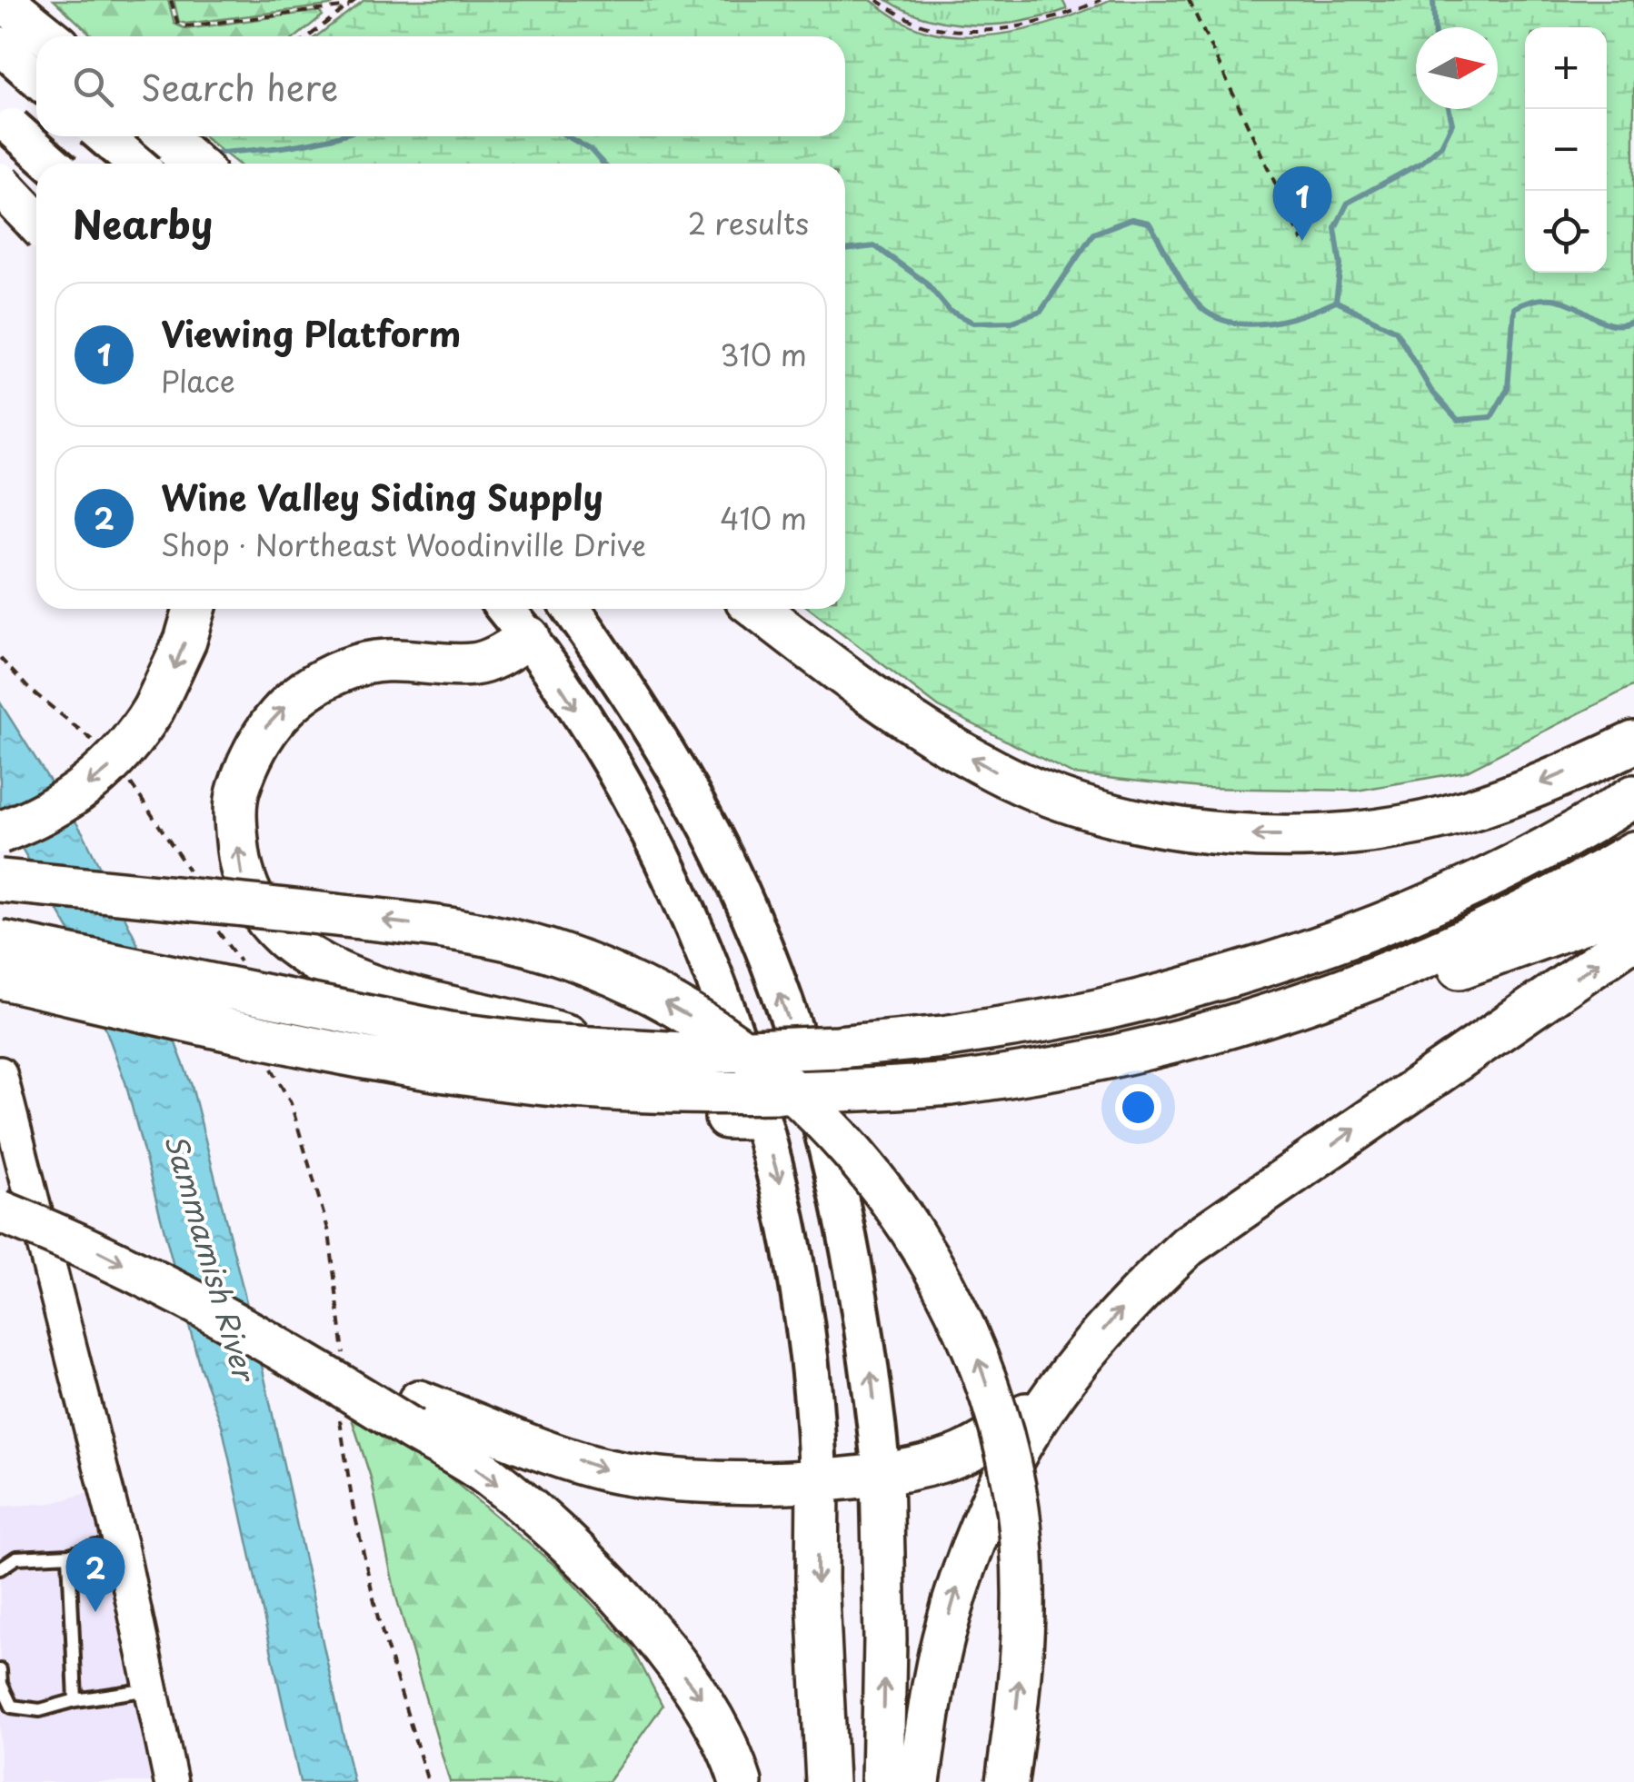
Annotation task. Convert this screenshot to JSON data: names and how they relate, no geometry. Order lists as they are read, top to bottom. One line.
{"water":["Sammamish River"],"north":"right","page":{"map_buttons":["+","−"],"search":"Search here","heading":["Nearby","2 results"],"pins":["1","2"],"list":[{"mark":"1","name":"Viewing Platform","note":"Place","value":"310 m"},{"mark":"2","name":"Wine Valley Siding Supply","note":"Shop · Northeast Woodinville Drive","value":"410 m"}]}}
